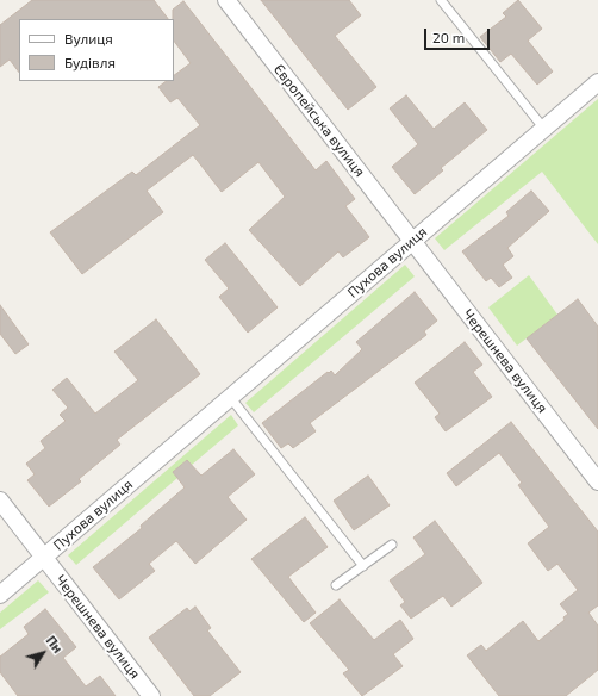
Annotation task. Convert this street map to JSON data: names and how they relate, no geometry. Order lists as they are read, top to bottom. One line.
{"streets":{"street":["Європейська вулиця","Пухова вулиця","Черешнева вулиця"]},"crossings":[["Європейська вулиця","Пухова вулиця"],["Європейська вулиця","Черешнева вулиця"],["Пухова вулиця","Черешнева вулиця"]],"legend":["Вулиця","Будівля"],"scale_bar":"20 m","north":"top right"}
